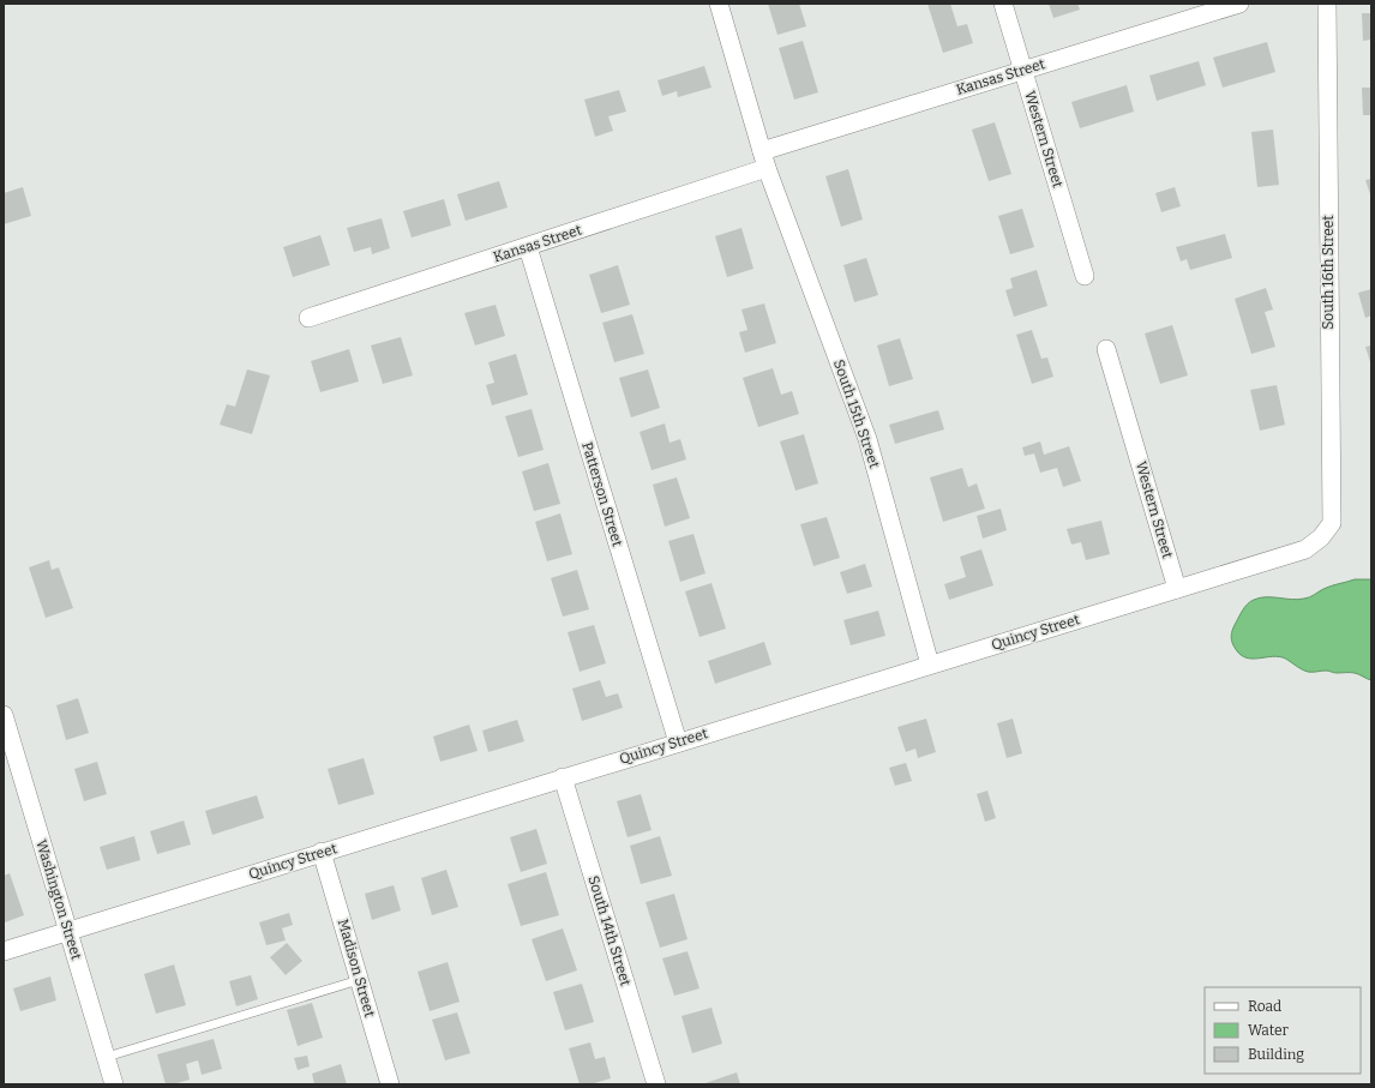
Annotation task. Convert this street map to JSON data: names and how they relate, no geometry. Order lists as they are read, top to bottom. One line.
{"streets":{"street":["Kansas Street","Western Street","South 16th Street","South 15th Street","Patterson Street","Quincy Street","Washington Street","South 14th Street","Madison Street"]},"crossings":[["Kansas Street","Western Street"],["Kansas Street","South 15th Street"],["Kansas Street","Patterson Street"],["Western Street","Quincy Street"],["South 16th Street","Quincy Street"],["South 15th Street","Quincy Street"],["Patterson Street","Quincy Street"],["Quincy Street","Washington Street"],["Quincy Street","South 14th Street"],["Quincy Street","Madison Street"]],"legend":["Road","Water","Building"]}
